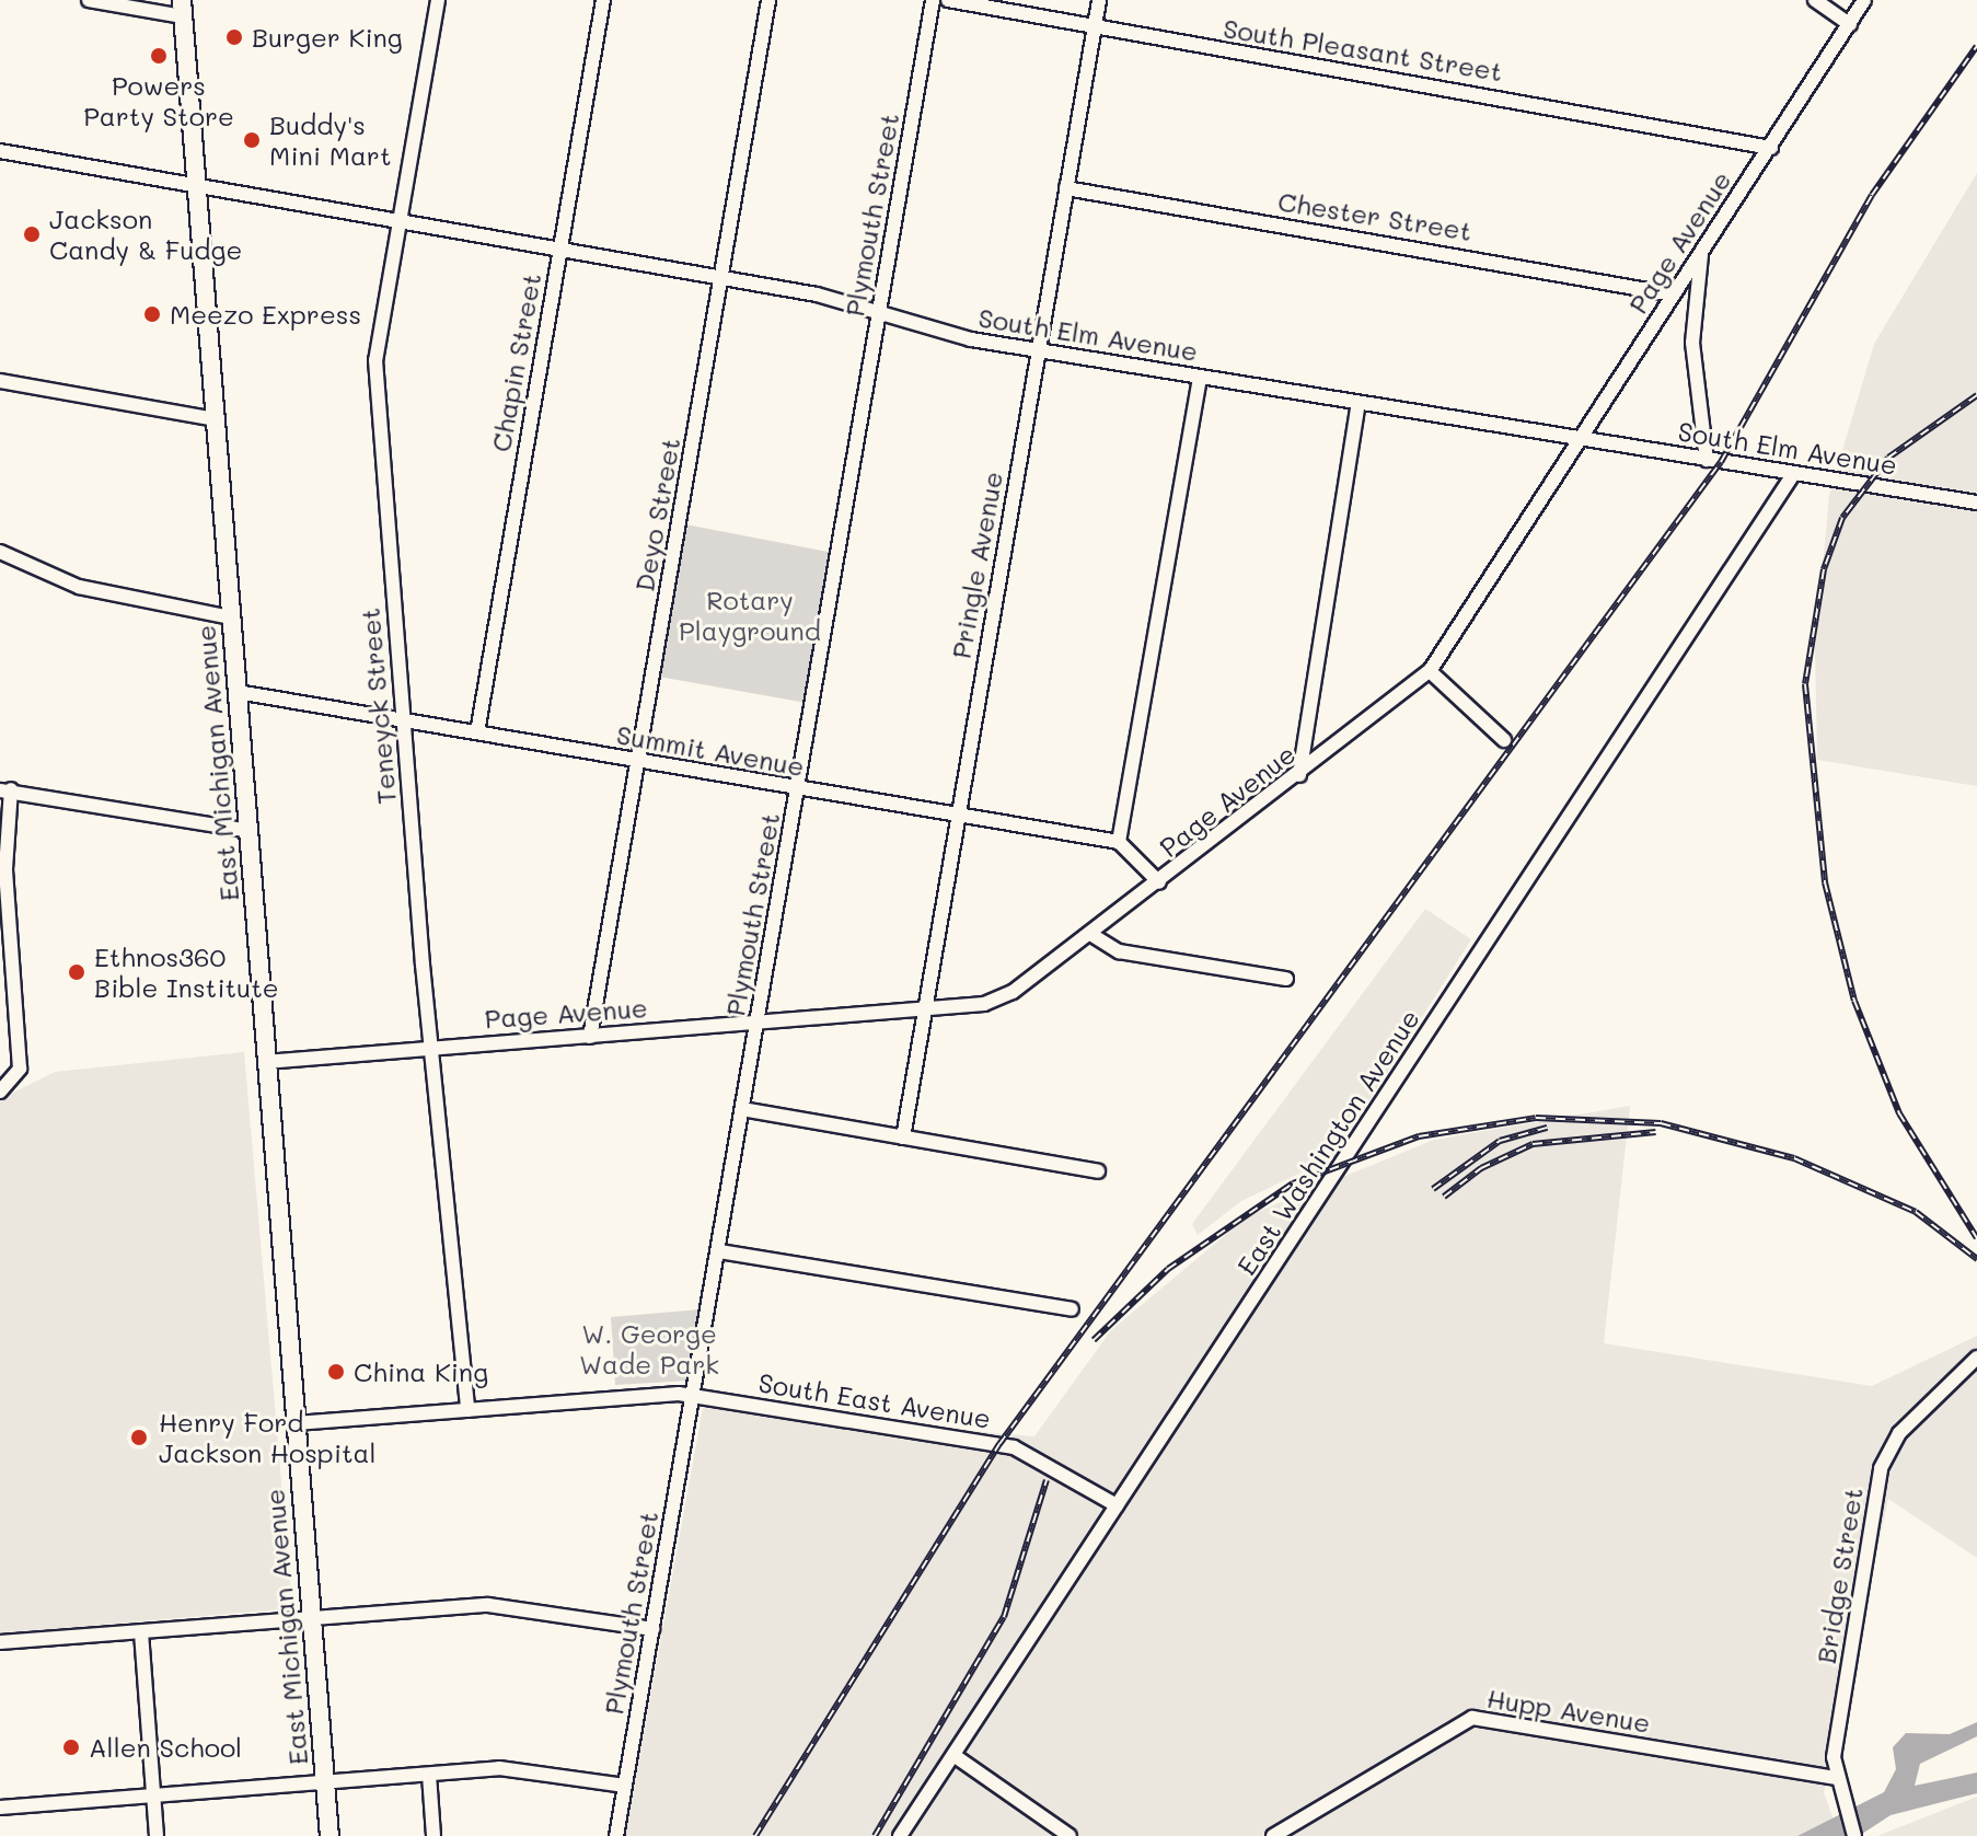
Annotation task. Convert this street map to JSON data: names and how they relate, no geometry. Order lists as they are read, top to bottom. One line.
{"streets":{"main road":["East Michigan Avenue"],"street":["South Pleasant Street","Plymouth Street","Chester Street","Page Avenue","South Elm Avenue","Chapin Street","Deyo Street","Pringle Avenue","Teneyck Street","Summit Avenue","East Washington Avenue","South East Avenue","Bridge Street","Hupp Avenue"]},"crossings":[["South Pleasant Street","Page Avenue"],["South Pleasant Street","Pringle Avenue"],["Plymouth Street","Page Avenue"],["Plymouth Street","South Elm Avenue"],["Plymouth Street","Summit Avenue"],["Plymouth Street","South East Avenue"],["Chester Street","Page Avenue"],["Chester Street","Pringle Avenue"],["Page Avenue","South Elm Avenue"],["Page Avenue","Deyo Street"],["Page Avenue","Pringle Avenue"],["Page Avenue","Teneyck Street"],["Page Avenue","East Michigan Avenue"],["South Elm Avenue","Chapin Street"],["South Elm Avenue","Deyo Street"],["South Elm Avenue","Pringle Avenue"],["South Elm Avenue","Teneyck Street"],["South Elm Avenue","East Michigan Avenue"],["South Elm Avenue","East Washington Avenue"],["Chapin Street","Summit Avenue"],["Deyo Street","Summit Avenue"],["Pringle Avenue","Summit Avenue"],["Teneyck Street","Summit Avenue"],["Teneyck Street","South East Avenue"],["Summit Avenue","East Michigan Avenue"],["East Michigan Avenue","South East Avenue"],["East Washington Avenue","South East Avenue"],["Bridge Street","Hupp Avenue"]],"parks":["Rotary Playground","W. George Wade Park"],"places":["Burger King","Powers Party Store","Buddy's Mini Mart","Jackson Candy & Fudge","Meezo Express","Ethnos360 Bible Institute","China King","Henry Ford Jackson Hospital","Allen School"]}
